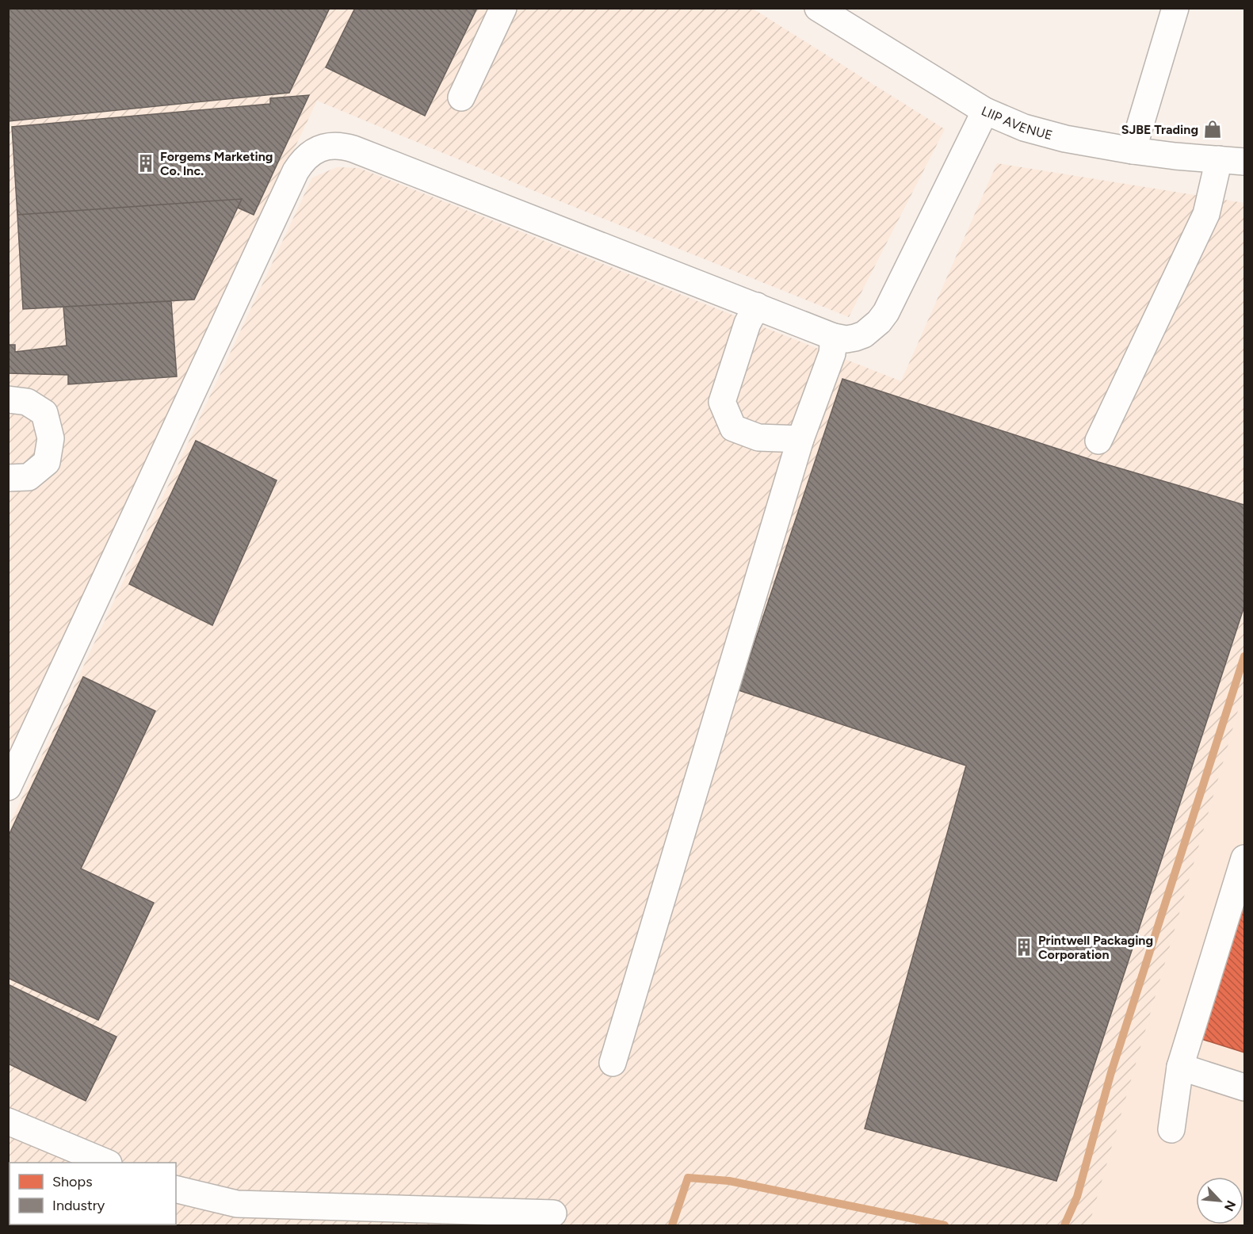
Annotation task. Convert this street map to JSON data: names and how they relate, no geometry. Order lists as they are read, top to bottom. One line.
{"streets":{"street":["LIIP AVENUE"]},"places":{"shop":["SJBE Trading"],"building":["Forgems Marketing Co. Inc.","Printwell Packaging Corporation"]},"legend":["Shops","Industry"],"north":"bottom right"}
